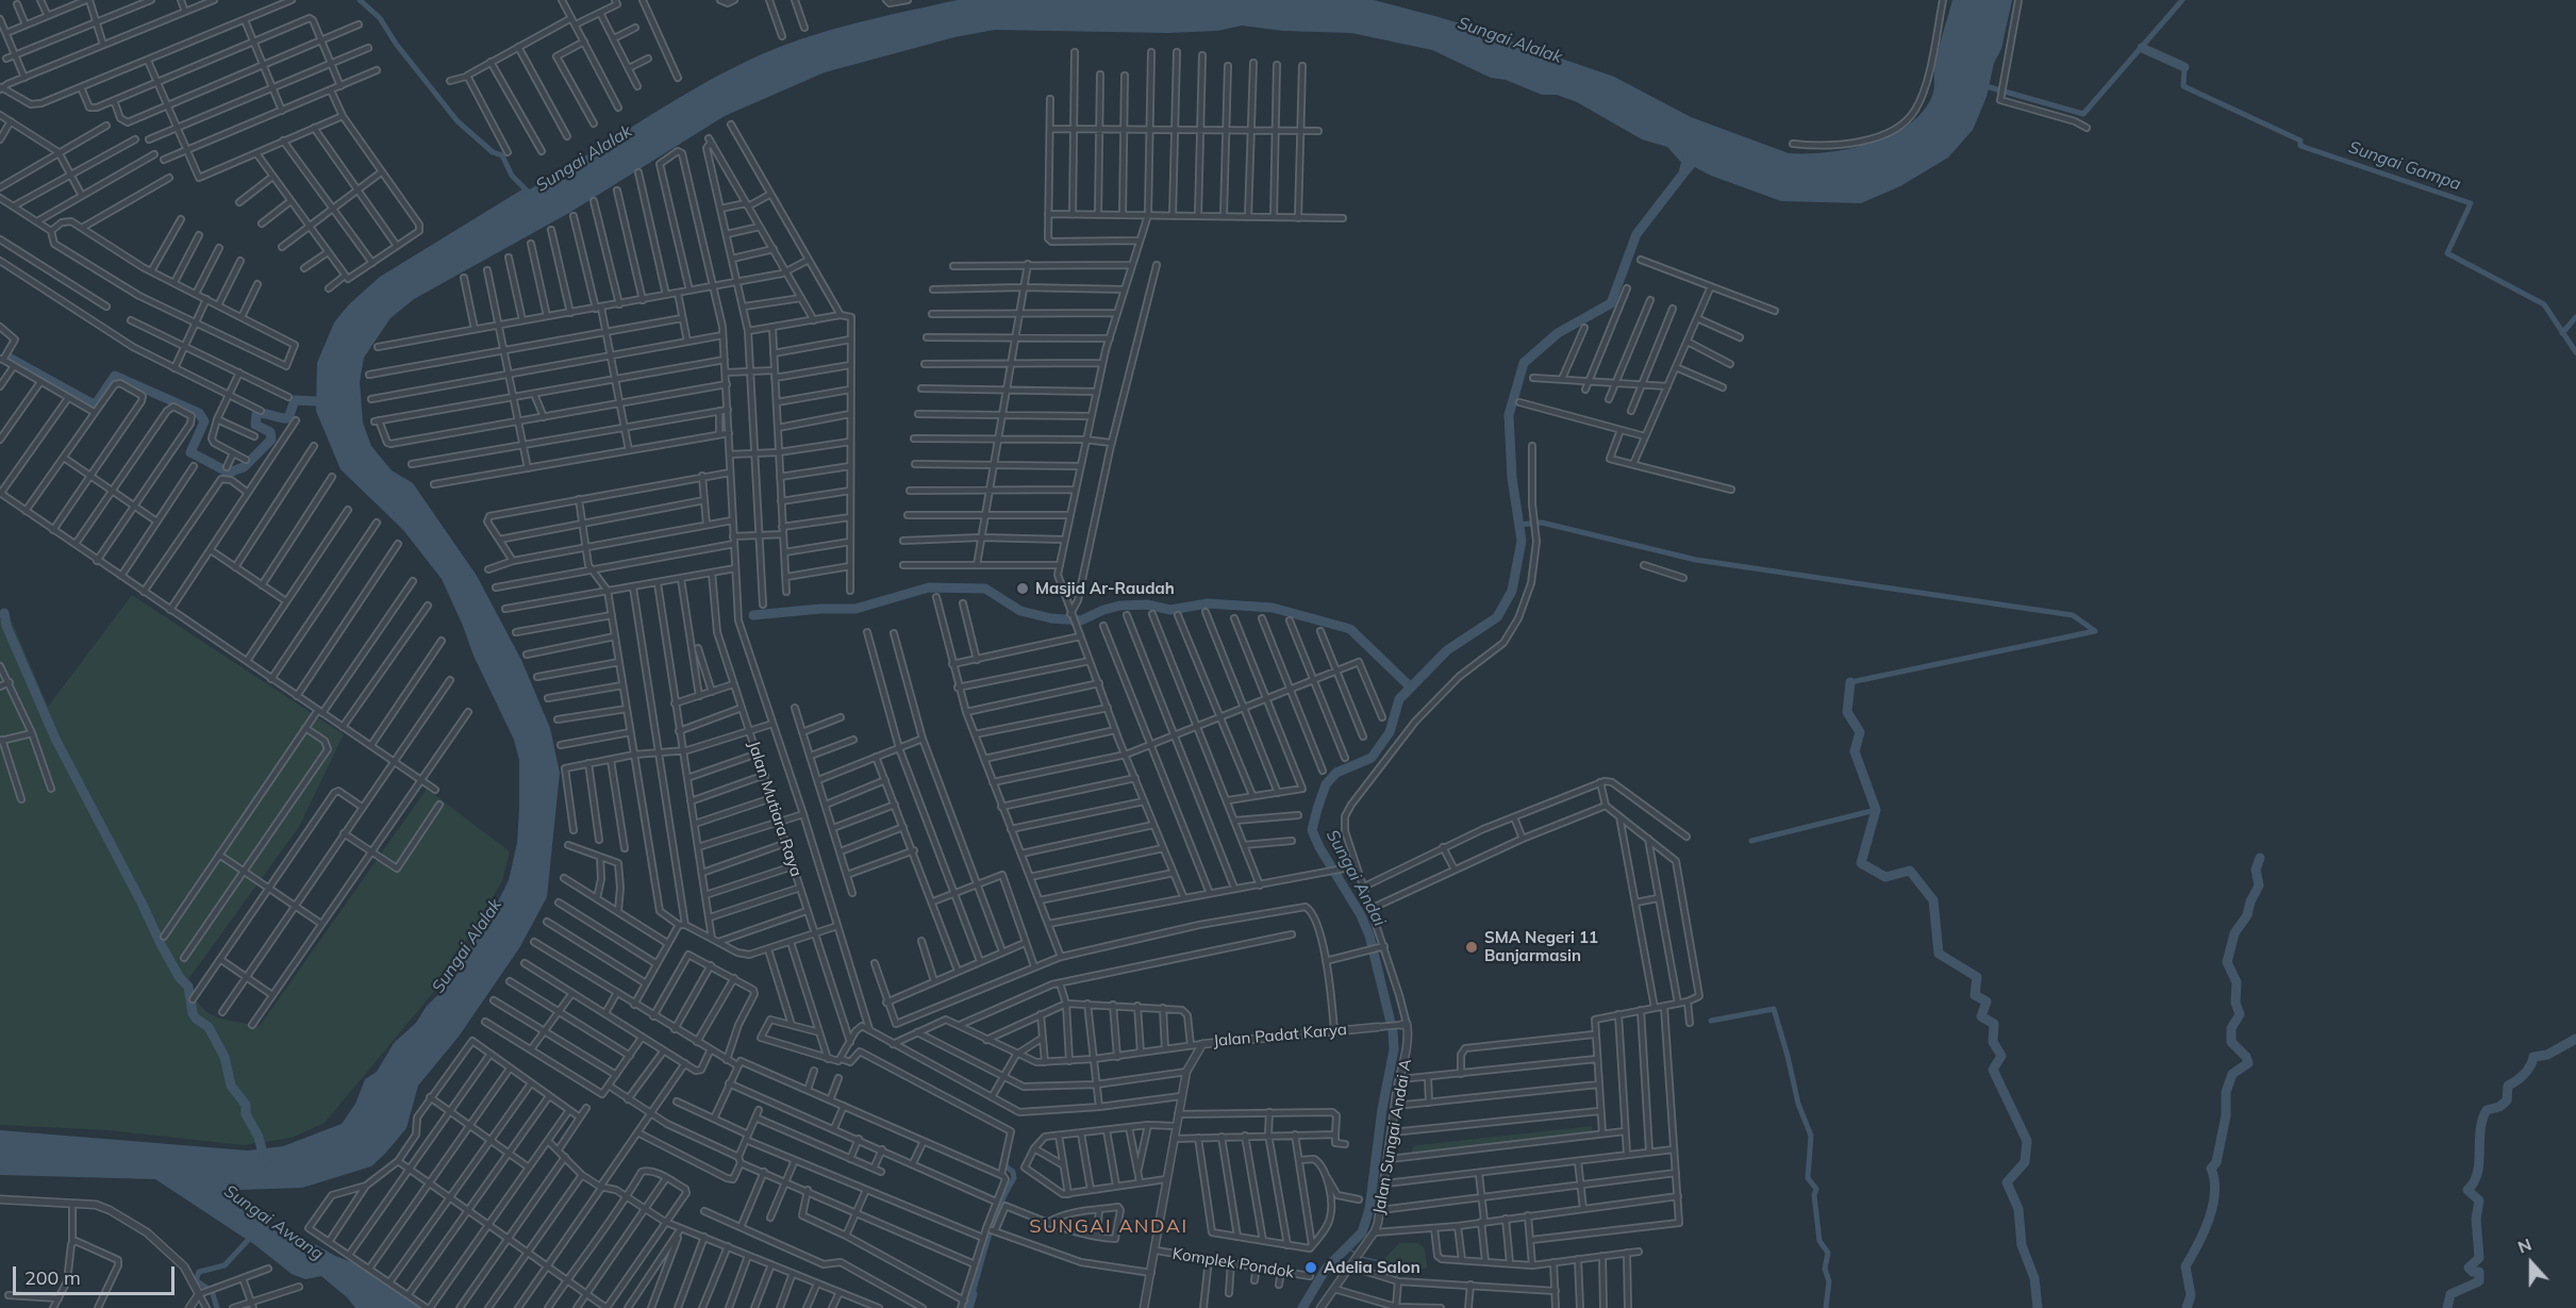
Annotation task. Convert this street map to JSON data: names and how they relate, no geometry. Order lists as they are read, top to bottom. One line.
{"streets":{"street":["Jalan Mutiara Raya","Jalan Padat Karya","Jalan Sungai Andai A","Komplek Pondok"]},"crossings":[["Jalan Padat Karya","Jalan Sungai Andai A"],["Jalan Padat Karya","Komplek Pondok"]],"districts":["SUNGAI ANDAI"],"water":["Sungai Alalak","Sungai Gampa","Sungai Andai","Sungai Awang"],"places":["Masjid Ar-Raudah","SMA Negeri 11 Banjarmasin","Adelia Salon"],"scale_bar":"200 m","north":"top"}
